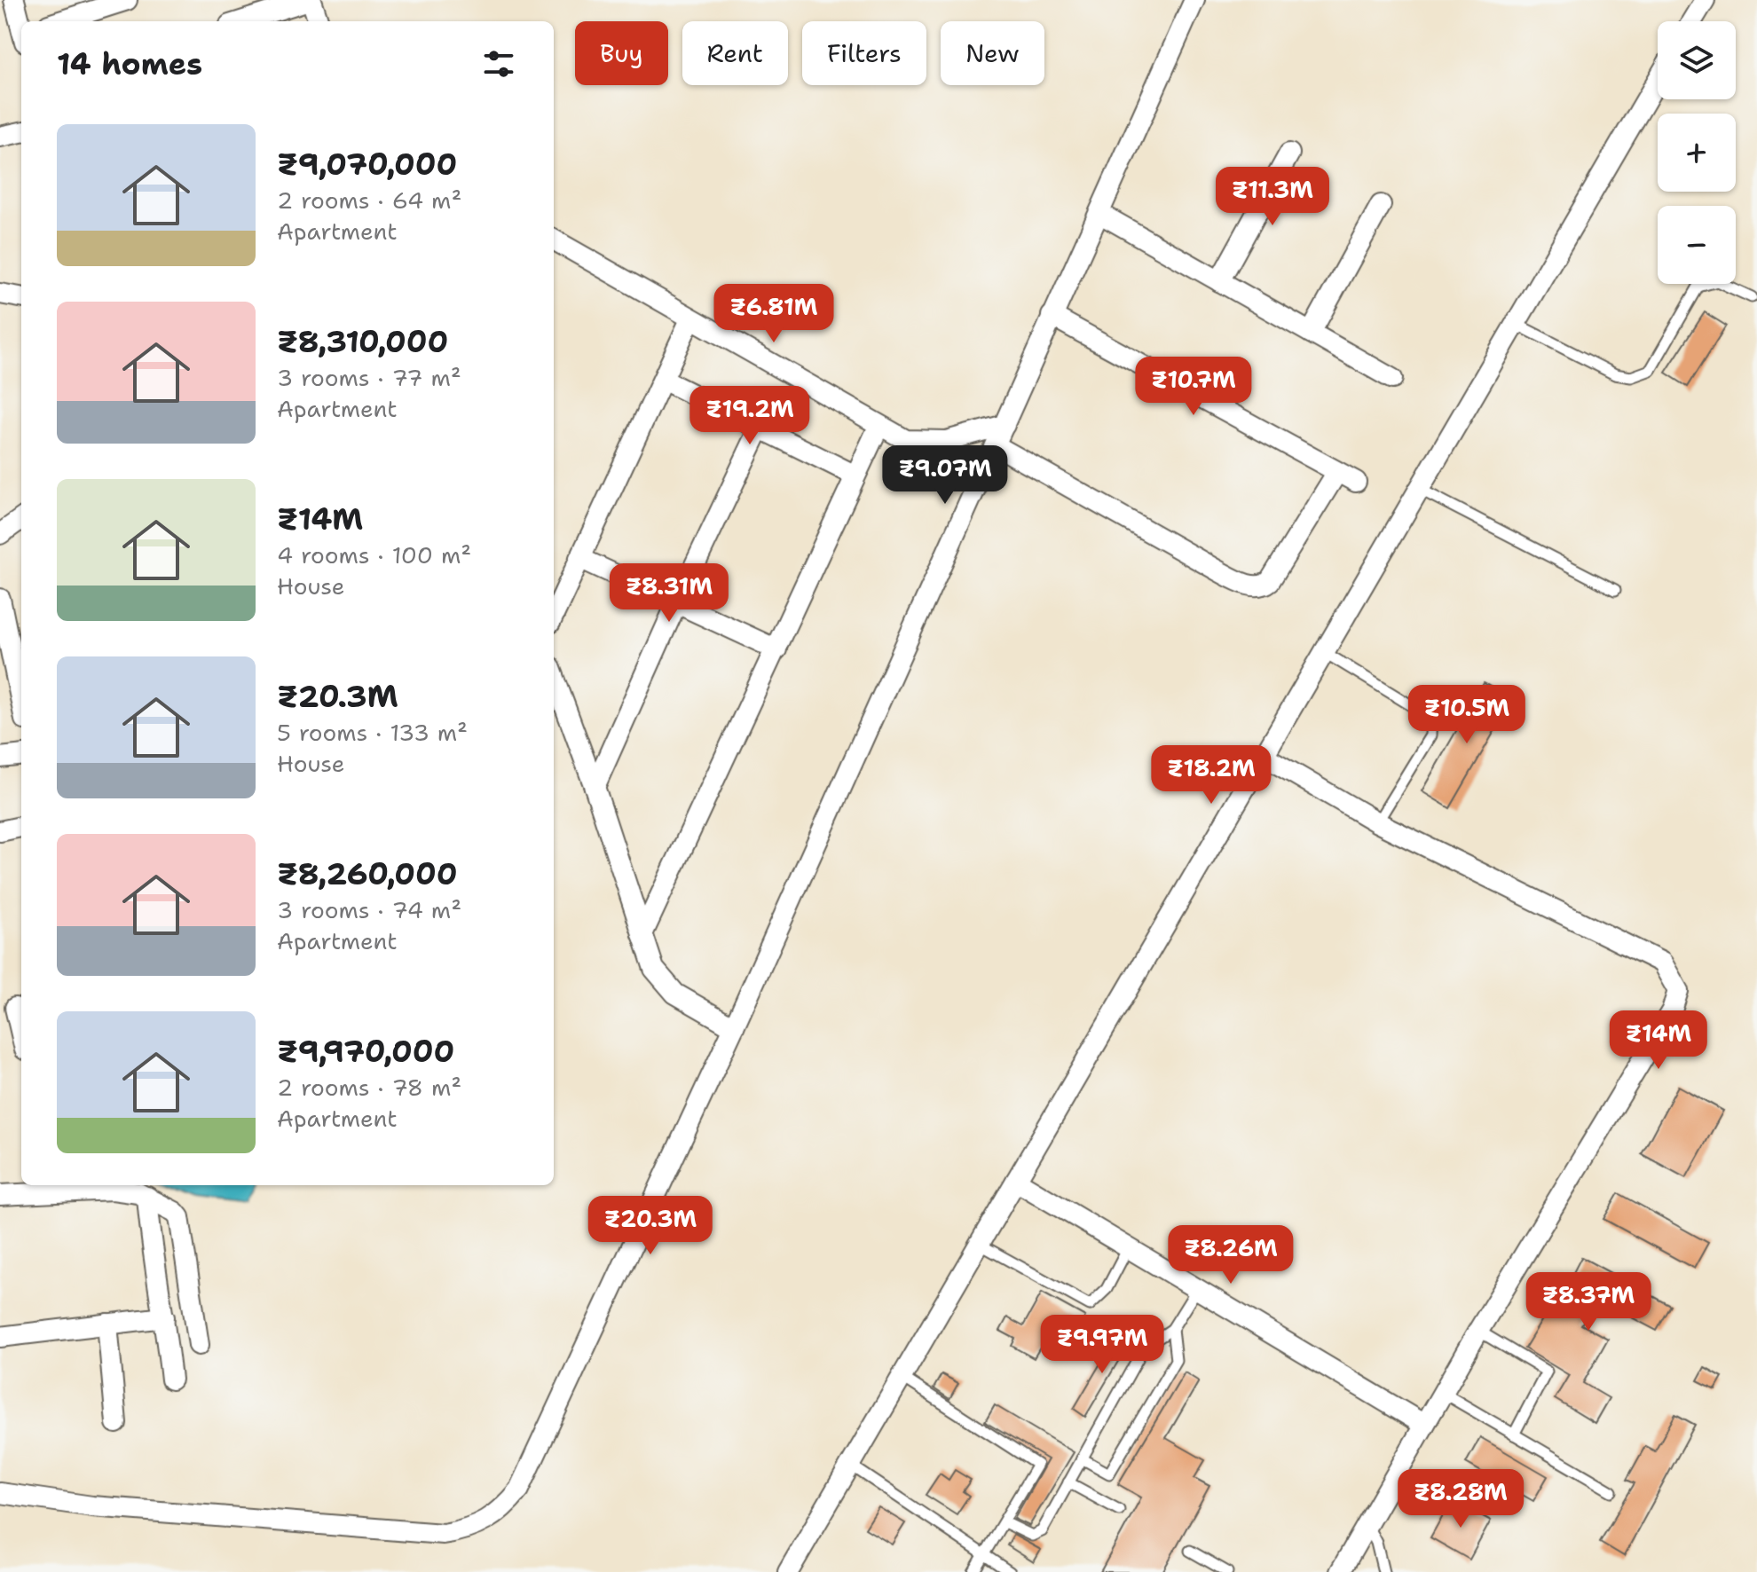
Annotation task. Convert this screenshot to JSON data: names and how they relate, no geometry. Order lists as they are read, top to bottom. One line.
{"page":{"map_buttons":["+","−"],"chip":["Buy","Rent","Filters","New"],"heading":"14 homes","list":[{"name":"₹9,070,000","note":"2 rooms · 64 m² · Apartment"},{"name":"₹8,310,000","note":"3 rooms · 77 m² · Apartment"},{"name":"₹14M","note":"4 rooms · 100 m² · House"},{"name":"₹20.3M","note":"5 rooms · 133 m² · House"},{"name":"₹8,260,000","note":"3 rooms · 74 m² · Apartment"},{"name":"₹9,970,000","note":"2 rooms · 78 m² · Apartment"}],"price":["₹11.3M","₹6.81M","₹10.7M","₹19.2M","₹9.07M","₹8.31M","₹10.5M","₹18.2M","₹14M","₹20.3M","₹8.26M","₹8.37M","₹9.97M","₹8.28M"]}}
